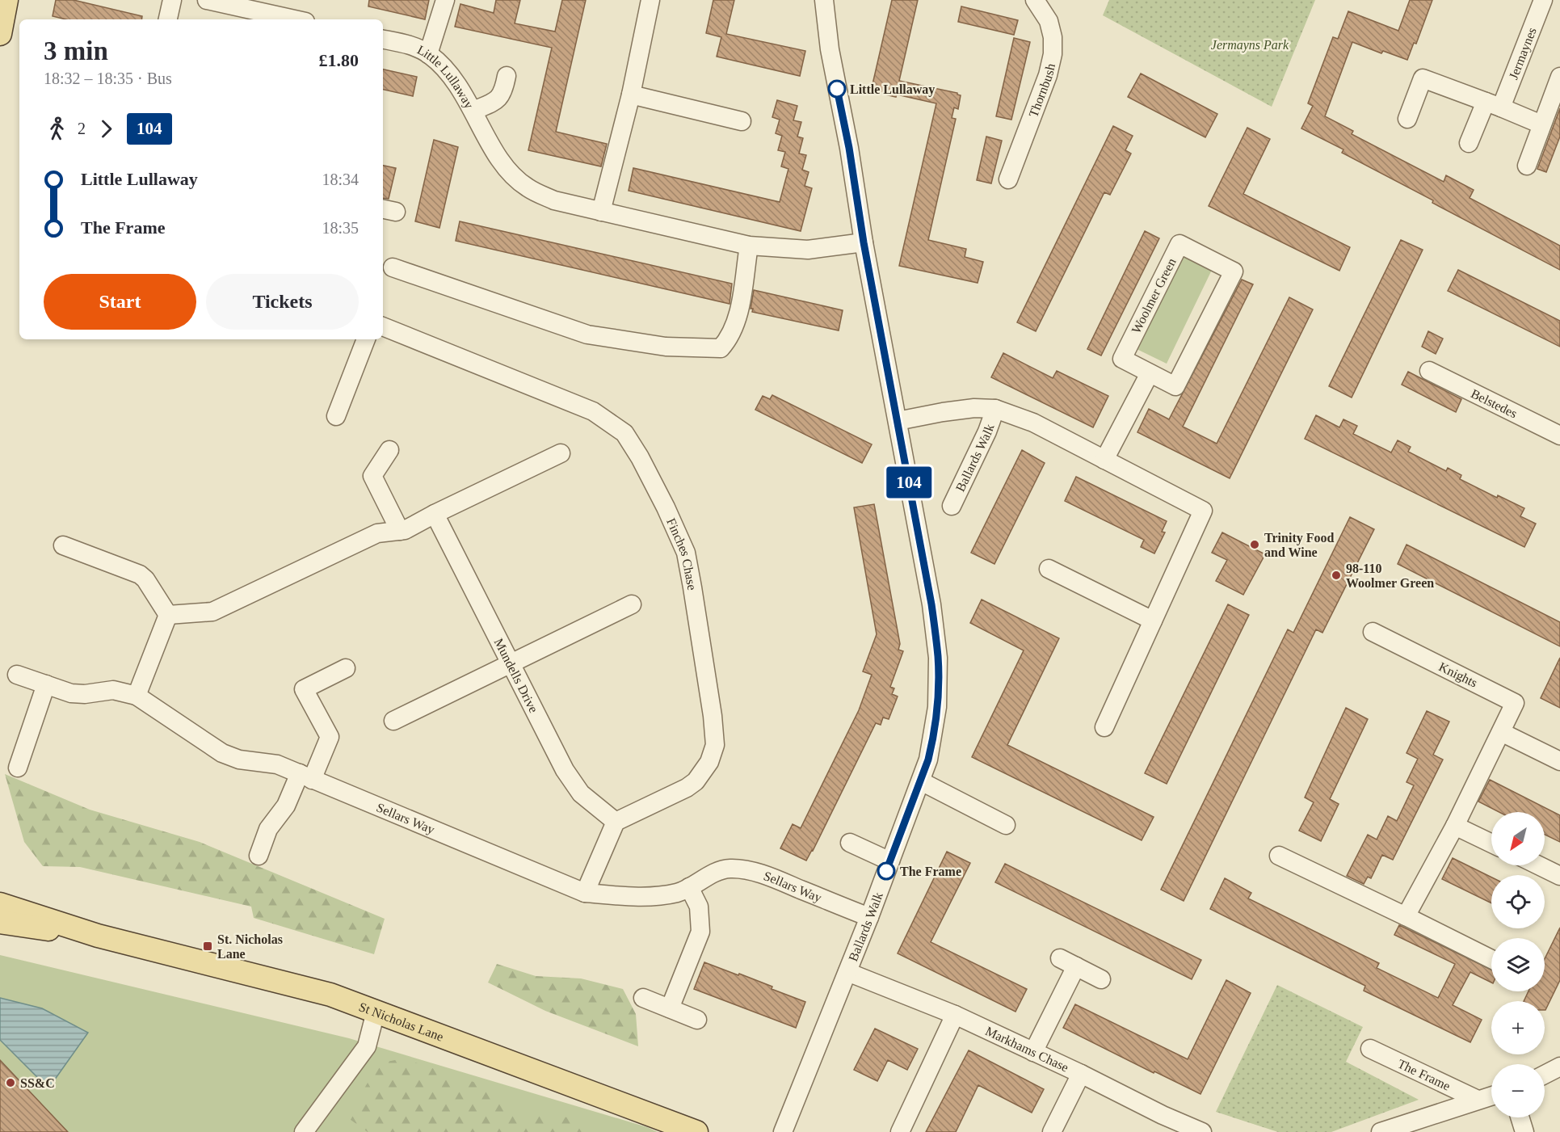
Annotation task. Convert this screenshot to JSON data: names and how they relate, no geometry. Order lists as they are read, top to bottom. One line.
{"streets":{"main road":["St Nicholas Lane"],"street":["Jermaynes","Little Lullaway","Thornbush","Woolmer Green","Belstedes","Ballards Walk","Finches Chase","Mundells Drive","Knights","Sellars Way","Markhams Chase","The Frame"]},"crossings":[["Little Lullaway","Ballards Walk"],["Ballards Walk","Sellars Way"],["Ballards Walk","Markhams Chase"],["Finches Chase","Mundells Drive"]],"parks":["Jermayns Park"],"places":{"other":["Little Lullaway","Trinity Food and Wine","98-110 Woolmer Green","The Frame","SS&C"],"transit":["St. Nicholas Lane"]},"lines":["bus line 104"],"north":"bottom left","page":{"on_map":"104","heading":["3 min","18:32 – 18:35 · Bus","£1.80"],"legs":["2","104"],"list":[{"name":"Little Lullaway","value":"18:34"},{"name":"The Frame","value":"18:35"}],"buttons":["Start","Tickets"],"map_buttons":["+","−"]}}
